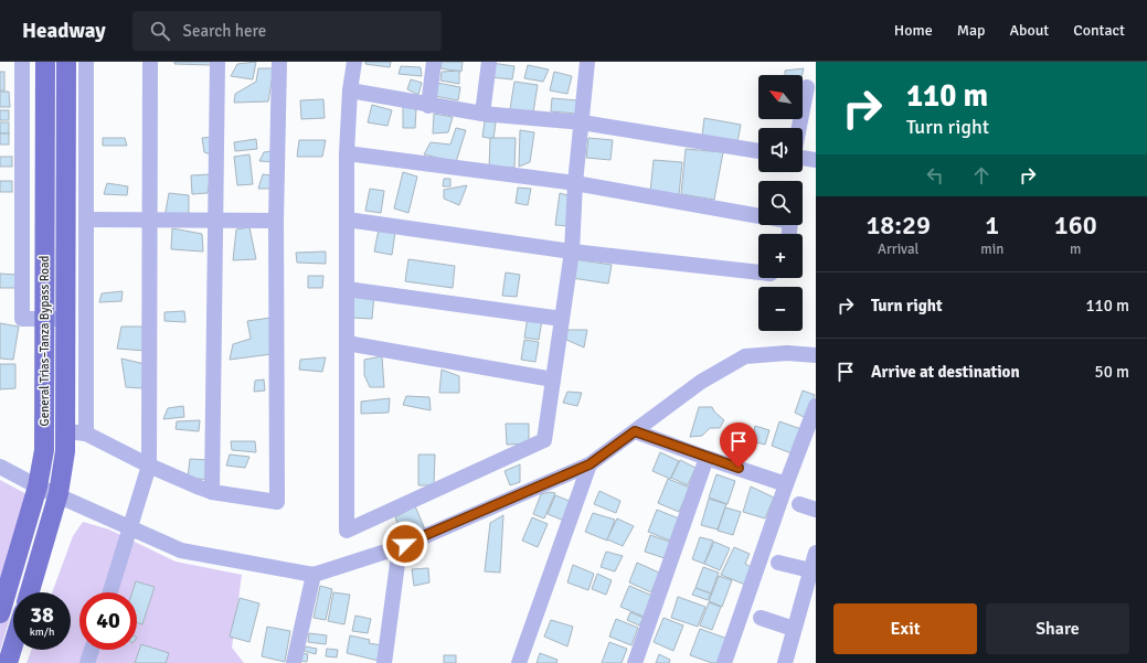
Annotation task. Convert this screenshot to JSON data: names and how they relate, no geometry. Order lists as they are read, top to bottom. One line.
{"streets":{"main road":["General Trias–Tanza Bypass Road"]},"north":"top left","page":{"header":"Headway","search":"Search here","nav":["Home","Map","About","Contact"],"turn":["110 m","Turn right"],"map_buttons":["+","−"],"eta":["18:29","Arrival","1","min","160","m"],"list":[{"name":"Turn right","value":"110 m"},{"name":"Arrive at destination","value":"50 m"}],"speed":"38 km/h","limit":"40","buttons":["Exit","Share"]}}
